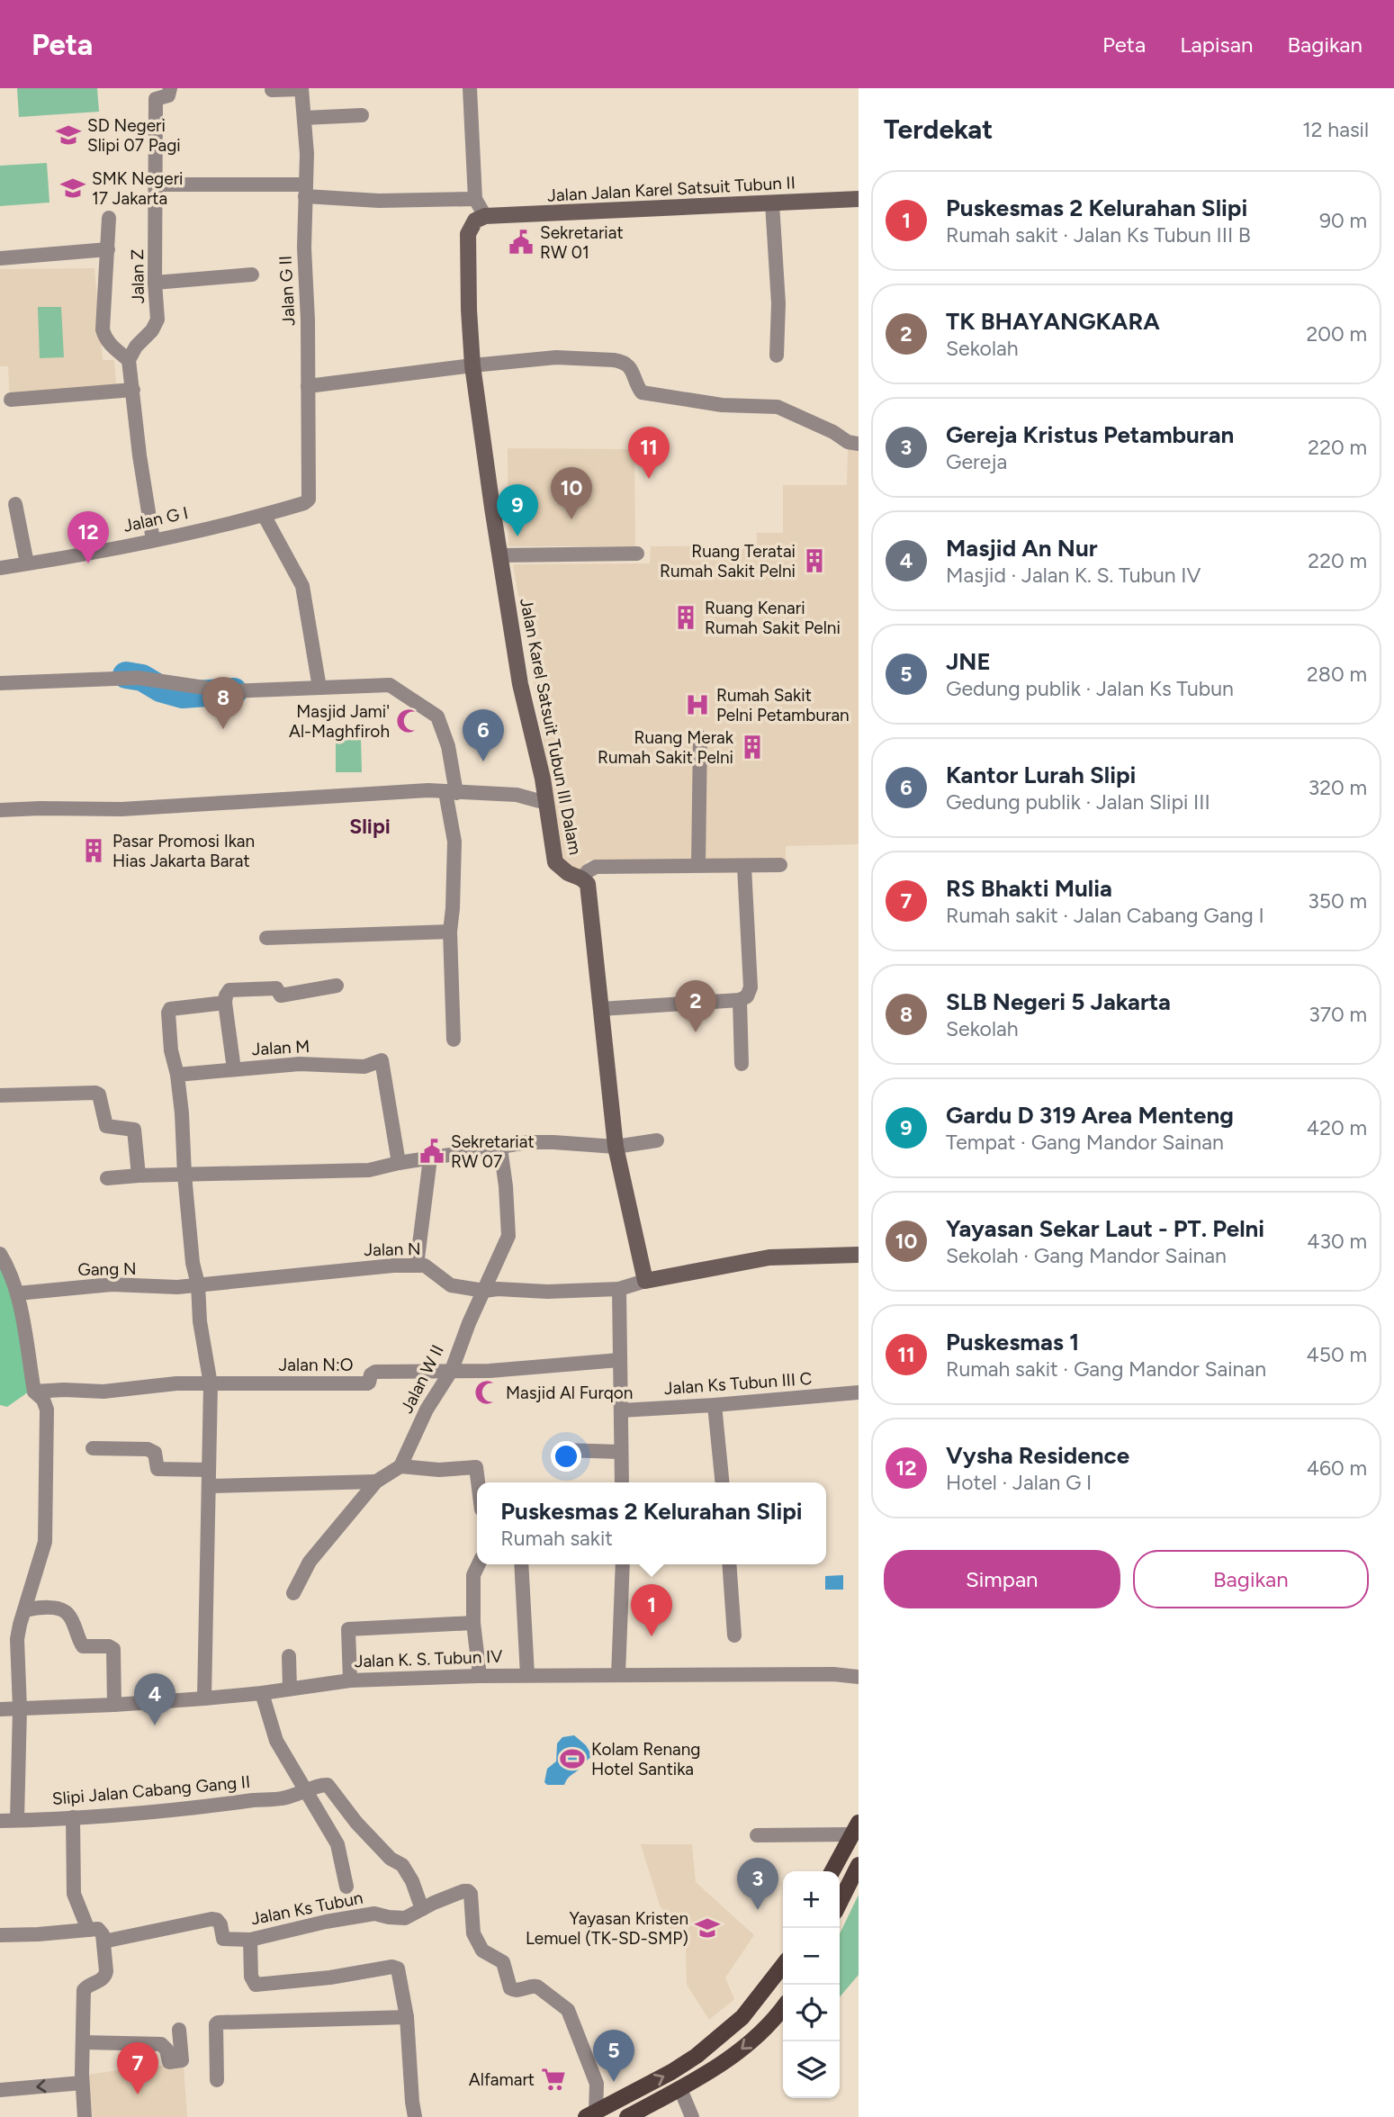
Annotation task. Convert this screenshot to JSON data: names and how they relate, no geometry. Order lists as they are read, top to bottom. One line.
{"streets":{"street":["Jalan Jalan Karel Satsuit Tubun II","Jalan Z","Jalan G II","Jalan G I","Jalan Karel Satsuit Tubun III Dalam","Jalan M","Jalan N","Gang N","Jalan N:O","Jalan W II","Jalan Ks Tubun III C","Jalan K. S. Tubun IV","Slipi Jalan Cabang Gang II","Jalan Ks Tubun"]},"crossings":[["Jalan Jalan Karel Satsuit Tubun II","Jalan Karel Satsuit Tubun III Dalam"],["Jalan G II","Jalan G I"],["Jalan Karel Satsuit Tubun III Dalam","Jalan N"],["Jalan N","Gang N"],["Jalan N","Jalan W II"],["Jalan N:O","Jalan W II"],["Slipi Jalan Cabang Gang II","Jalan Ks Tubun"]],"districts":["Slipi"],"places":{"school or university":["SD Negeri Slipi 07 Pagi","SMK Negeri 17 Jakarta","Yayasan Kristen Lemuel (TK-SD-SMP)"],"public building":["Sekretariat RW 01","Sekretariat RW 07"],"building":["Ruang Teratai Rumah Sakit Pelni","Ruang Kenari Rumah Sakit Pelni","Ruang Merak Rumah Sakit Pelni","Pasar Promosi Ikan Hias Jakarta Barat"],"hospital":["Rumah Sakit Pelni Petamburan"],"mosque":["Masjid Jami' Al-Maghfiroh","Masjid Al Furqon"],"sports":["Kolam Renang Hotel Santika"],"supermarket":["Alfamart"]},"page":{"header":"Peta","nav":["Peta","Lapisan","Bagikan"],"heading":["Terdekat","12 hasil"],"list":[{"mark":"1","name":"Puskesmas 2 Kelurahan Slipi","note":"Rumah sakit · Jalan Ks Tubun III B","value":"90 m"},{"mark":"2","name":"TK BHAYANGKARA","note":"Sekolah","value":"200 m"},{"mark":"3","name":"Gereja Kristus Petamburan","note":"Gereja","value":"220 m"},{"mark":"4","name":"Masjid An Nur","note":"Masjid · Jalan K. S. Tubun IV","value":"220 m"},{"mark":"5","name":"JNE","note":"Gedung publik · Jalan Ks Tubun","value":"280 m"},{"mark":"6","name":"Kantor Lurah Slipi","note":"Gedung publik · Jalan Slipi III","value":"320 m"},{"mark":"7","name":"RS Bhakti Mulia","note":"Rumah sakit · Jalan Cabang Gang I","value":"350 m"},{"mark":"8","name":"SLB Negeri 5 Jakarta","note":"Sekolah","value":"370 m"},{"mark":"9","name":"Gardu D 319 Area Menteng","note":"Tempat · Gang Mandor Sainan","value":"420 m"},{"mark":"10","name":"Yayasan Sekar Laut - PT. Pelni","note":"Sekolah · Gang Mandor Sainan","value":"430 m"},{"mark":"11","name":"Puskesmas 1","note":"Rumah sakit · Gang Mandor Sainan","value":"450 m"},{"mark":"12","name":"Vysha Residence","note":"Hotel · Jalan G I","value":"460 m"}],"pins":["11","10","9","12","8","6","2","1","4","3","5","7"],"popup":["Puskesmas 2 Kelurahan Slipi","Rumah sakit"],"buttons":["Simpan","Bagikan"],"map_buttons":["+","−"]}}
